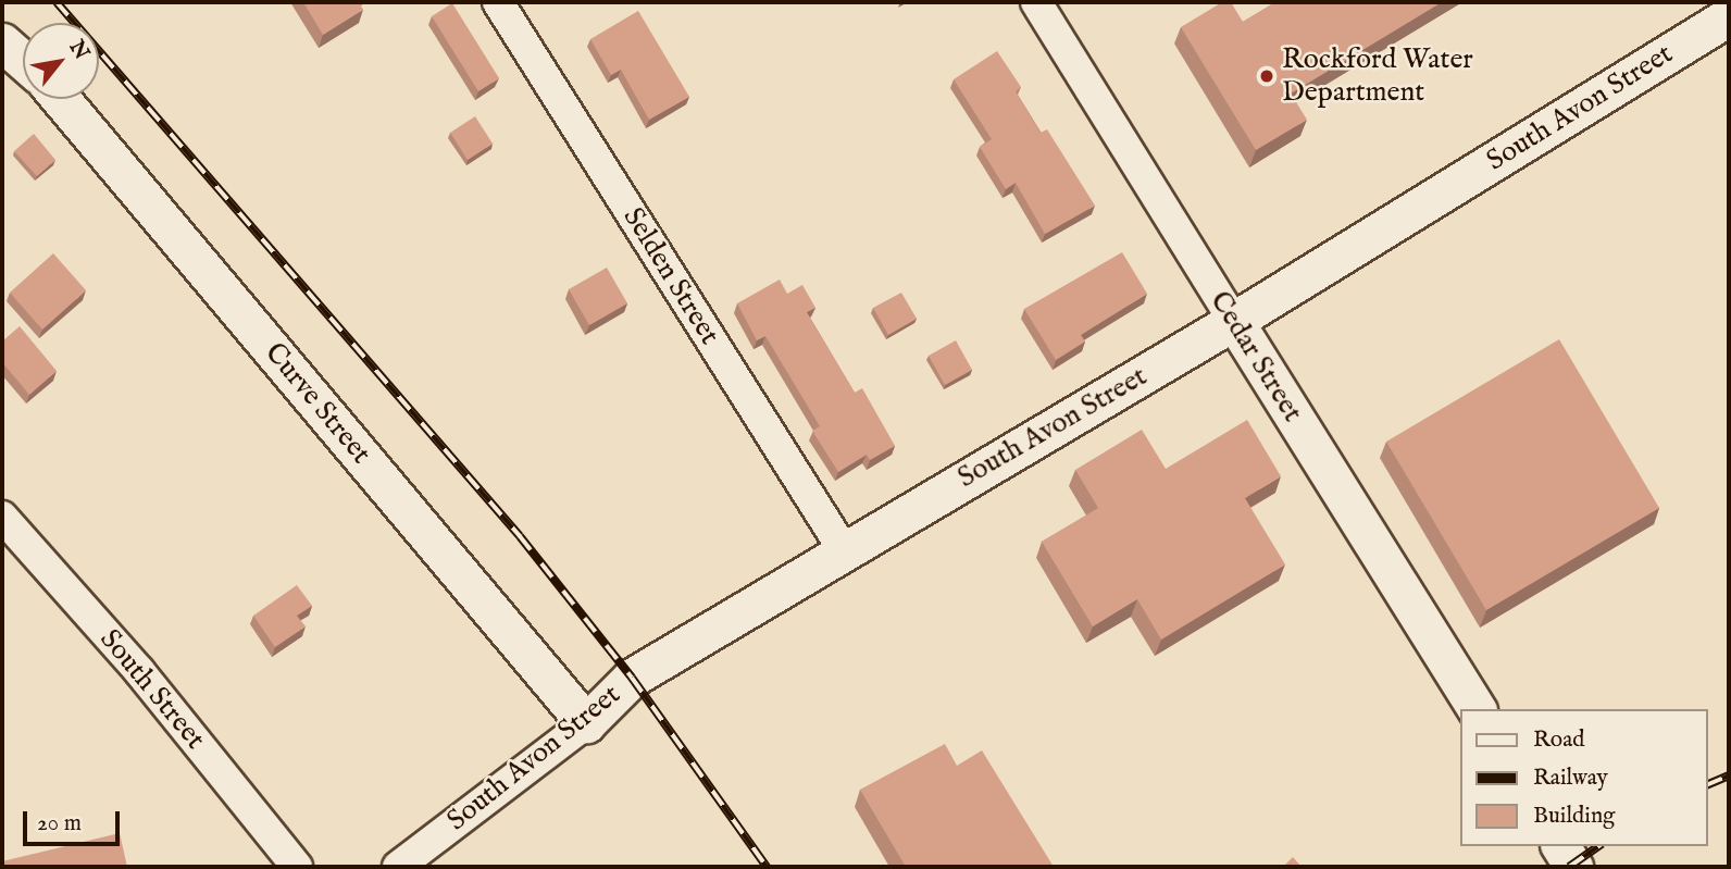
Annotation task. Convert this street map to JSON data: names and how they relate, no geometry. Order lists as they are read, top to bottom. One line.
{"streets":{"street":["South Avon Street","Selden Street","Cedar Street","Curve Street","South Street"]},"crossings":[["South Avon Street","Selden Street"],["South Avon Street","Cedar Street"],["South Avon Street","Curve Street"]],"places":["Rockford Water Department"],"legend":["Road","Railway","Building"],"scale_bar":"20 m","north":"top right"}
